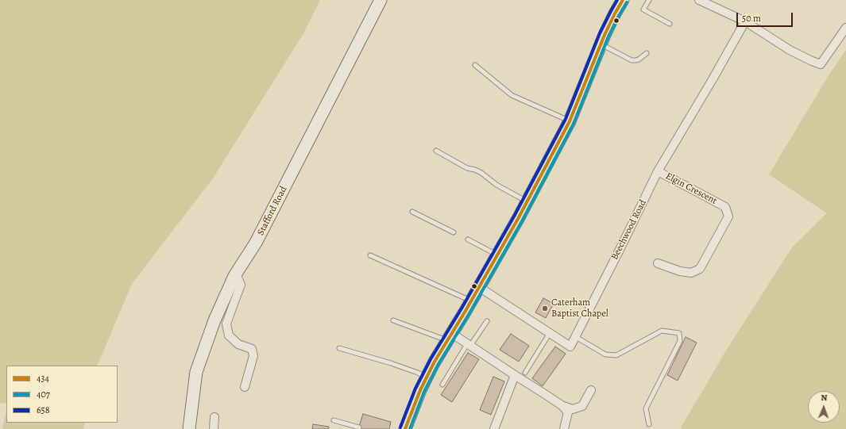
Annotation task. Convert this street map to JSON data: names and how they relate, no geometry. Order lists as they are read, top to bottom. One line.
{"streets":{"main road":["Stafford Road"],"street":["Elgin Crescent","Beechwood Road"]},"crossings":[["Elgin Crescent","Beechwood Road"]],"places":["Caterham Baptist Chapel"],"lines":["transit line 434","transit line 658","transit line 407"],"legend":["434","407","658"],"scale_bar":"50 m","north":"top"}
